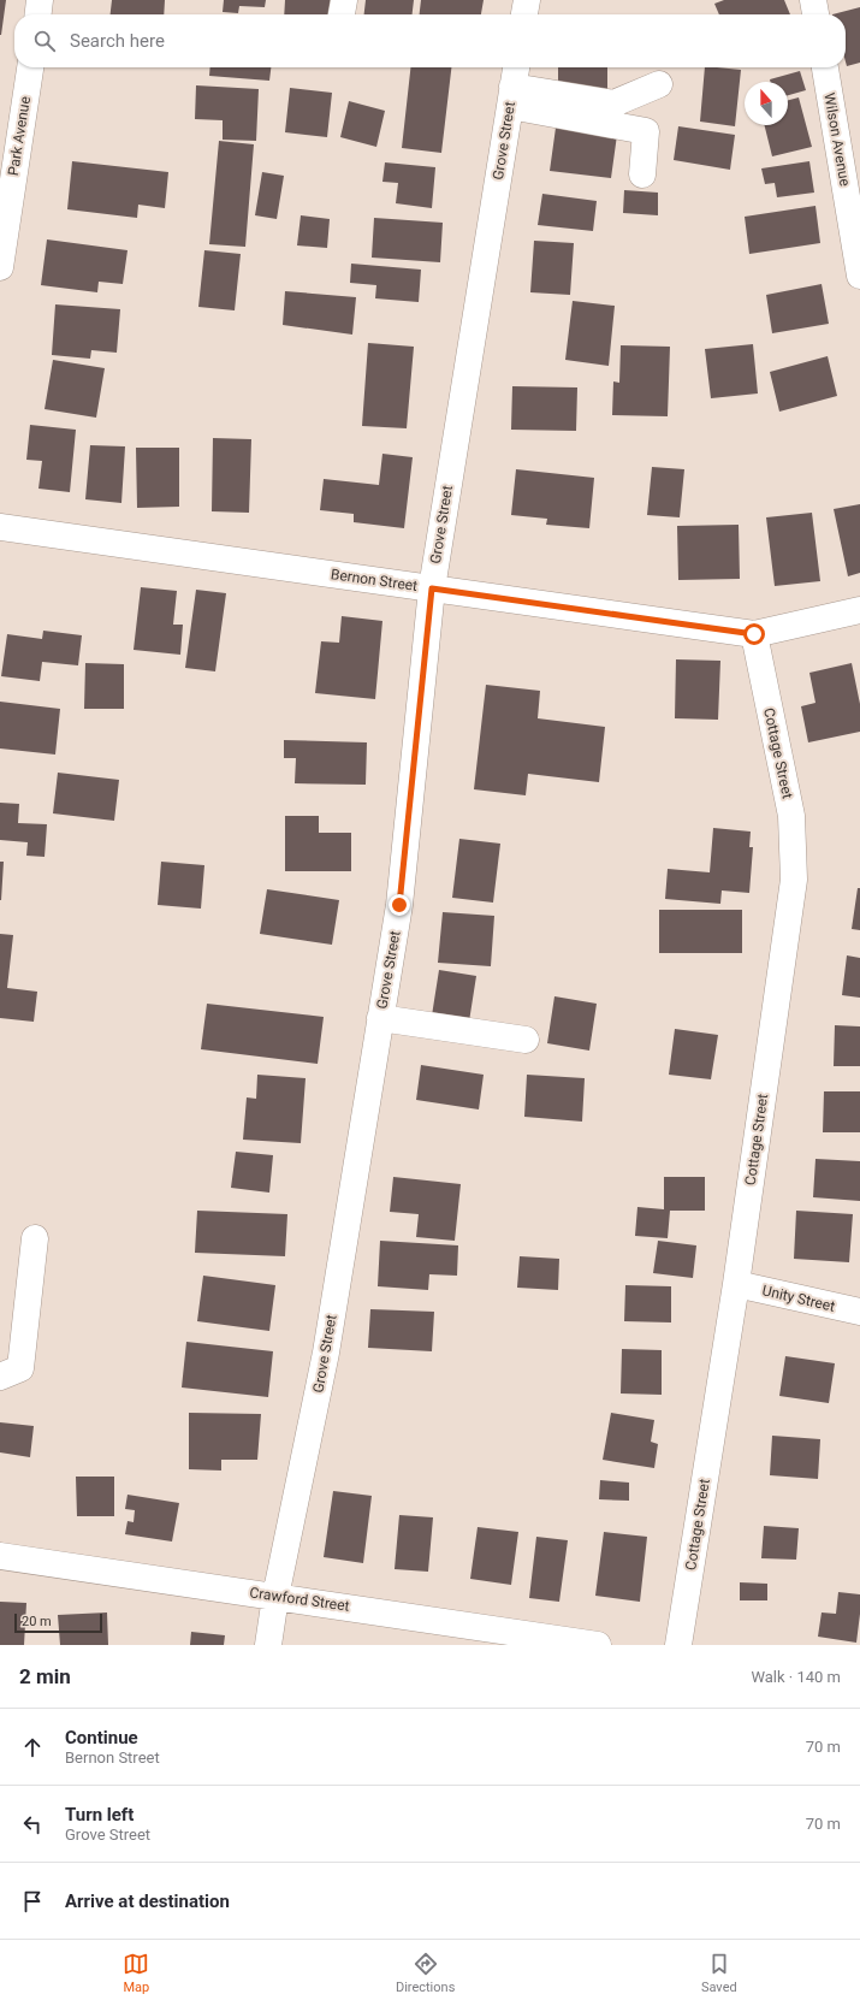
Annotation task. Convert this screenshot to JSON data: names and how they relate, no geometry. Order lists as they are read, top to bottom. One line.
{"streets":{"street":["Park Avenue","Wilson Avenue","Grove Street","Bernon Street","Cottage Street","Unity Street","Crawford Street"]},"crossings":[["Grove Street","Bernon Street"],["Grove Street","Crawford Street"],["Bernon Street","Cottage Street"],["Cottage Street","Unity Street"]],"scale_bar":"20 m","north":"top","page":{"search":"Search here","scale":"20 m","heading":["2 min","Walk · 140 m"],"list":[["Continue","Bernon Street","70 m"],["Turn left","Grove Street","70 m"],"Arrive at destination"],"nav":["Map","Directions","Saved"]}}
